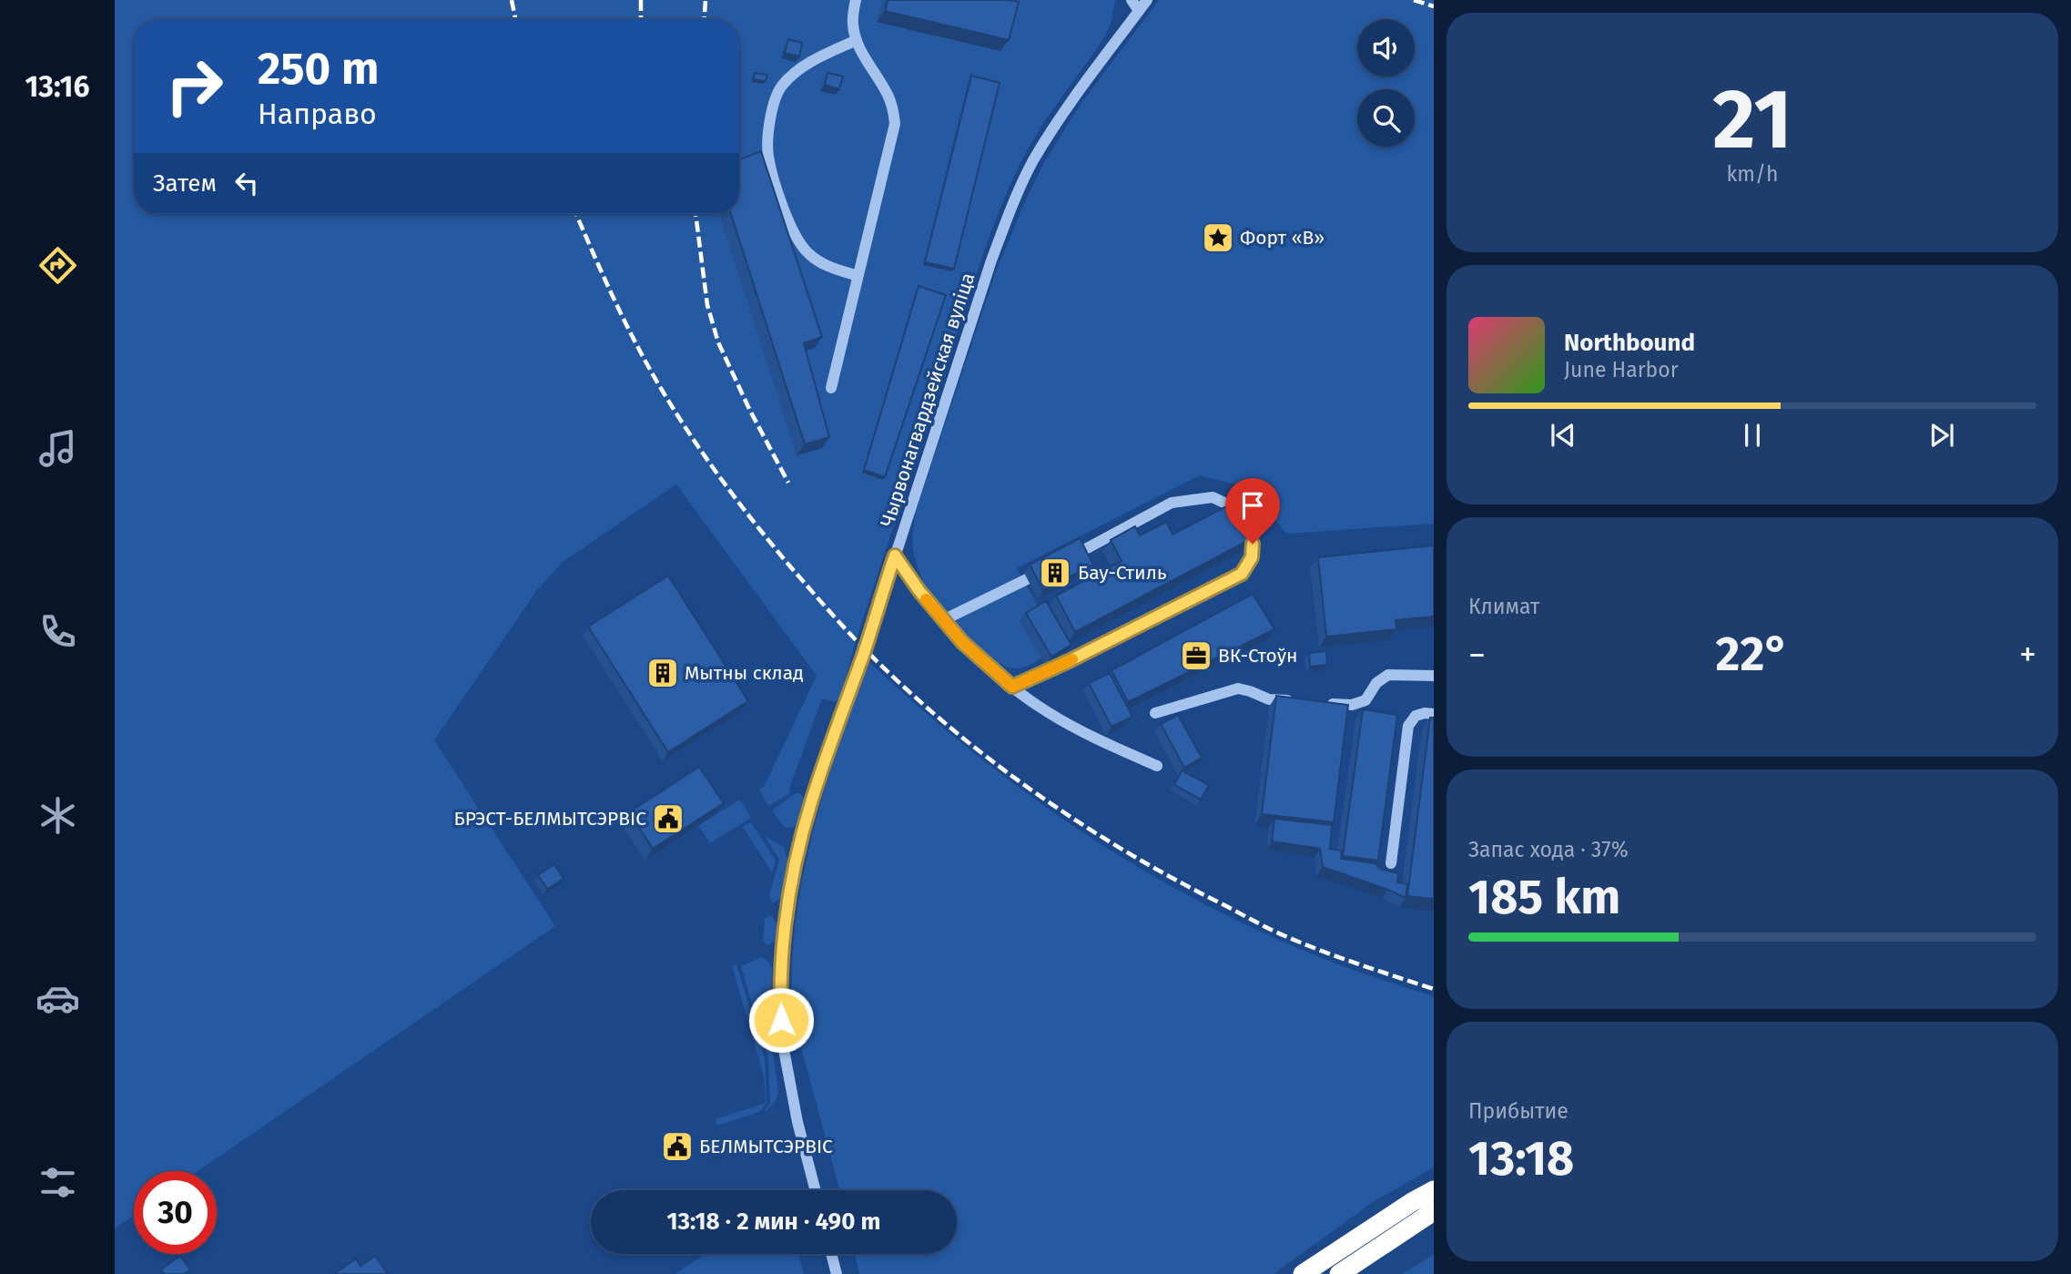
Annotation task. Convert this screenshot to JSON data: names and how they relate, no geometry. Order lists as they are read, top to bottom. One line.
{"streets":{"street":["Чырвонагвардзейская вуліца"]},"places":{"place":["Форт «В»"],"building":["Бау-Стиль","Мытны склад"],"office":["ВК-Стоўн"],"public building":["БРЭСТ-БЕЛМЫТСЭРВІС","БЕЛМЫТСЭРВІС"]},"page":{"tabs":"13:16","tile":[["21","km/h"],"Климат",["Запас хода · 37%","185 km"],["Прибытие","13:18"]],"turn":["250 m","Направо"],"then":"Затем","song":["Northbound","June Harbor"],"heat":["−","22°","+"],"limit":"30","trip":"13:18 · 2 мин · 490 m"}}
